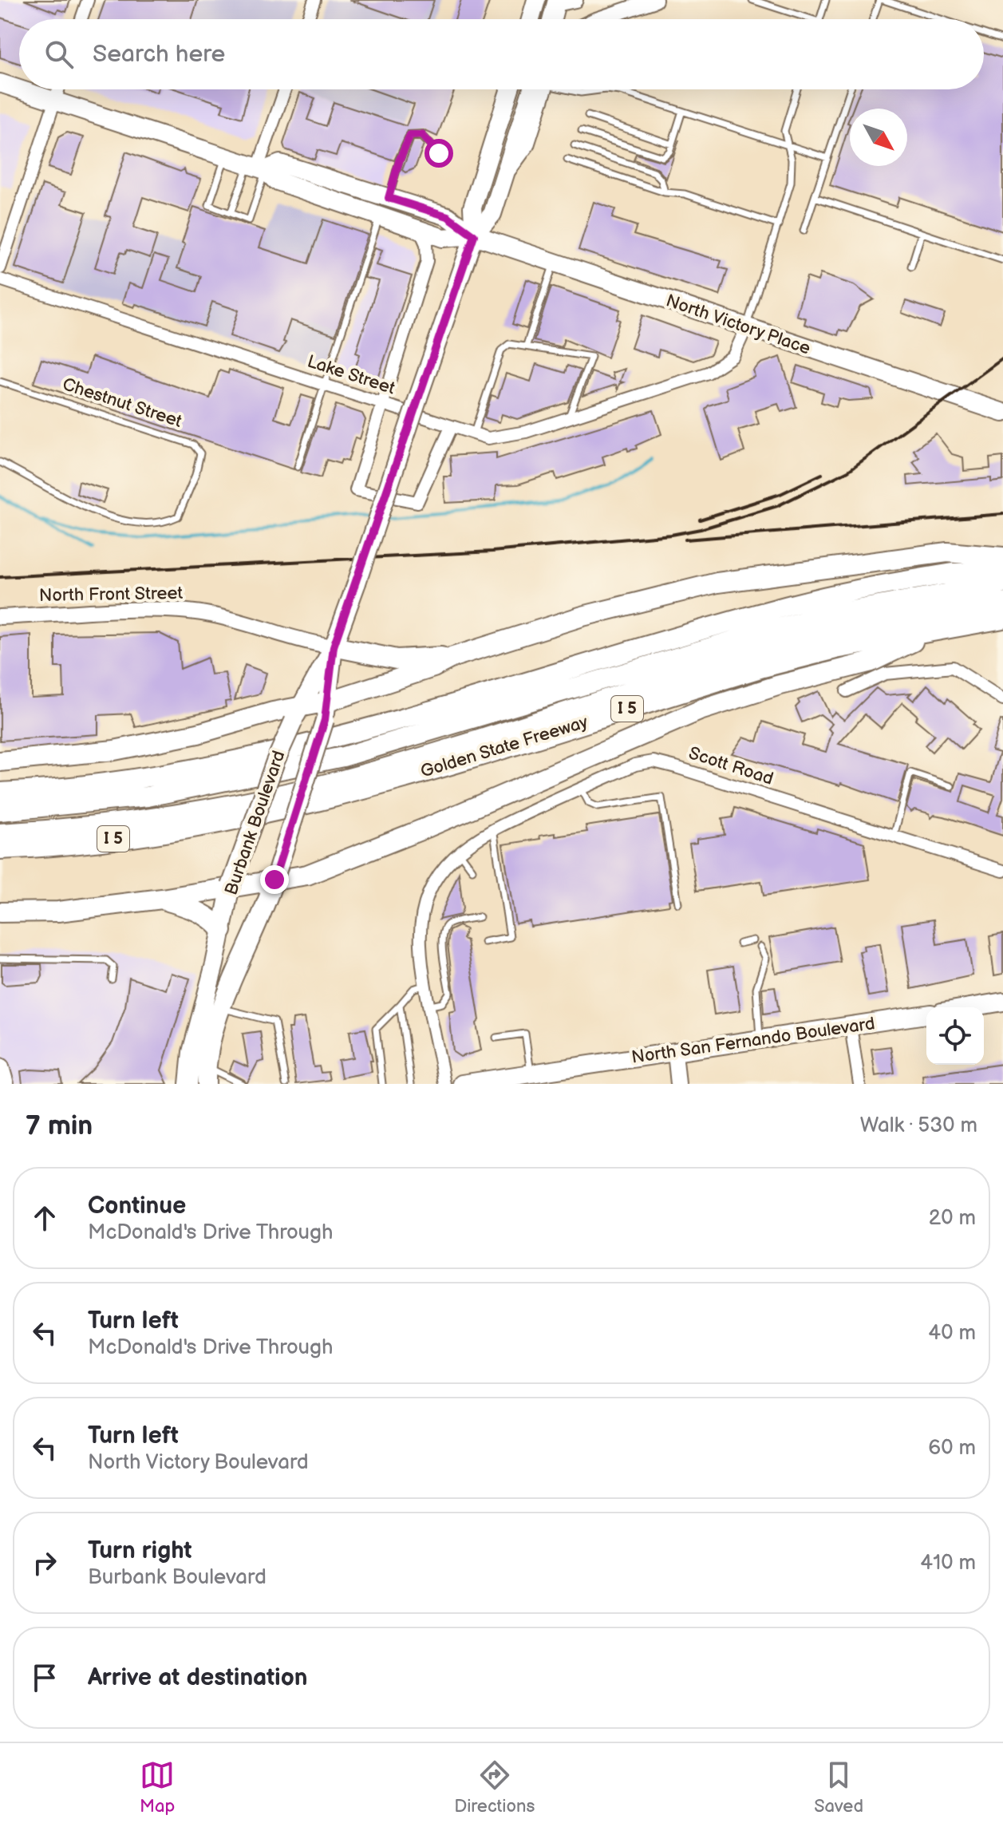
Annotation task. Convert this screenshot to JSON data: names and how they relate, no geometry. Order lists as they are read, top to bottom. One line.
{"streets":{"highway":["I 5","Golden State Freeway"],"main road":["North Victory Place","North Front Street","Burbank Boulevard","North San Fernando Boulevard"],"street":["Lake Street","Scott Road"],"lane":["Chestnut Street"]},"crossings":[["North Victory Place","Lake Street"],["North Victory Place","Burbank Boulevard"],["North Front Street","Burbank Boulevard"]],"north":"bottom right","page":{"search":"Search here","heading":["7 min","Walk · 530 m"],"list":[["Continue","McDonald's Drive Through","20 m"],["Turn left","McDonald's Drive Through","40 m"],["Turn left","North Victory Boulevard","60 m"],["Turn right","Burbank Boulevard","410 m"],"Arrive at destination"],"nav":["Map","Directions","Saved"]}}
